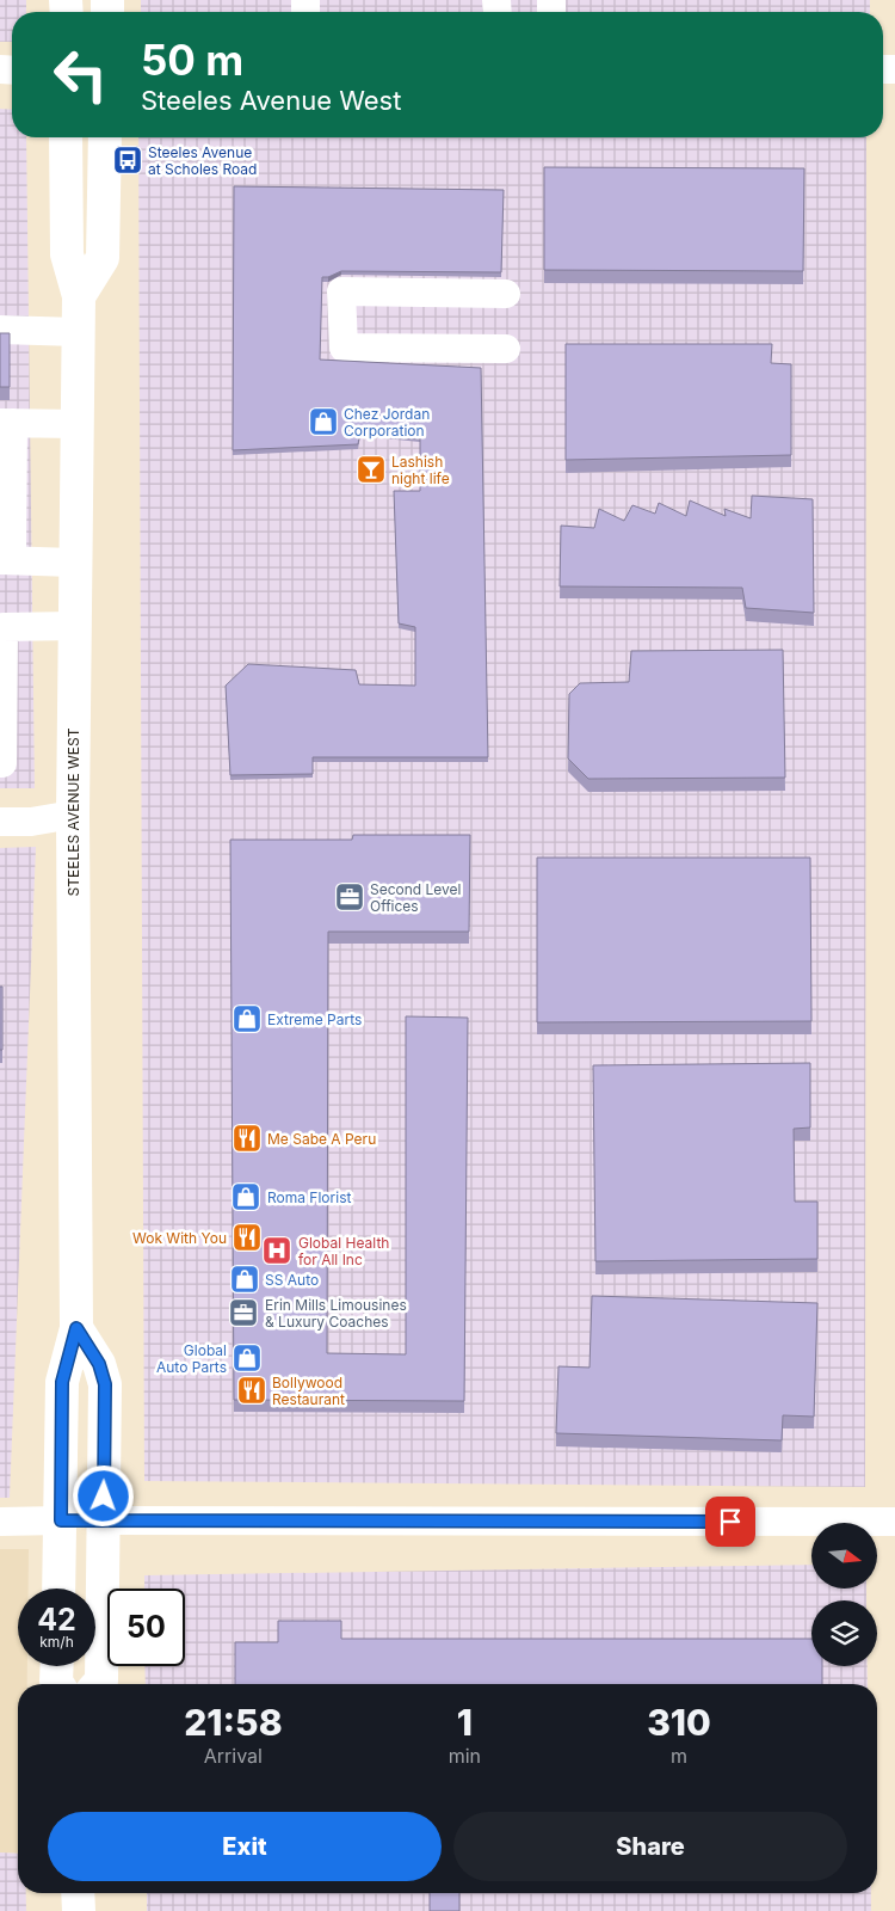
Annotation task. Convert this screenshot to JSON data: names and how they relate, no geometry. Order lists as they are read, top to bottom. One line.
{"streets":{"main road":["STEELES AVENUE WEST"]},"places":{"bus stop":["Steeles Avenue at Scholes Road"],"shop":["Chez Jordan Corporation","Extreme Parts","Roma Florist","SS Auto","Global Auto Parts"],"bar":["Lashish night life"],"office":["Second Level Offices","Erin Mills Limousines & Luxury Coaches"],"restaurant":["Me Sabe A Peru","Wok With You","Bollywood Restaurant"],"hospital":["Global Health for All Inc"]},"north":"right","page":{"turn":["50 m","Steeles Avenue West"],"speed":"42 km/h","limit":"50","eta":["21:58","Arrival","1","min","310","m"],"buttons":["Exit","Share"]}}
